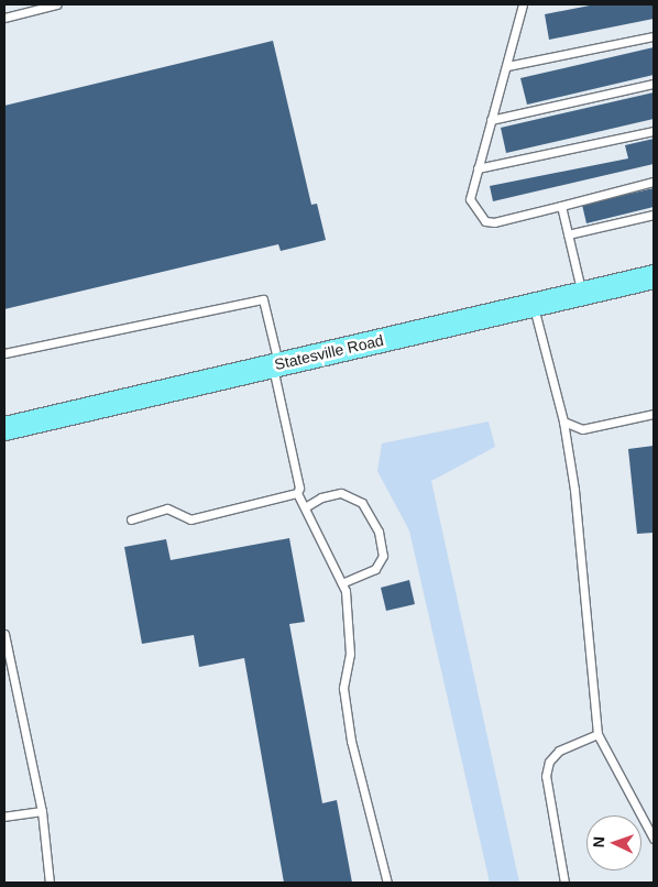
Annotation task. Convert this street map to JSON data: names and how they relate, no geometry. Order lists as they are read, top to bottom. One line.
{"streets":{"main road":["Statesville Road"]},"north":"left"}
